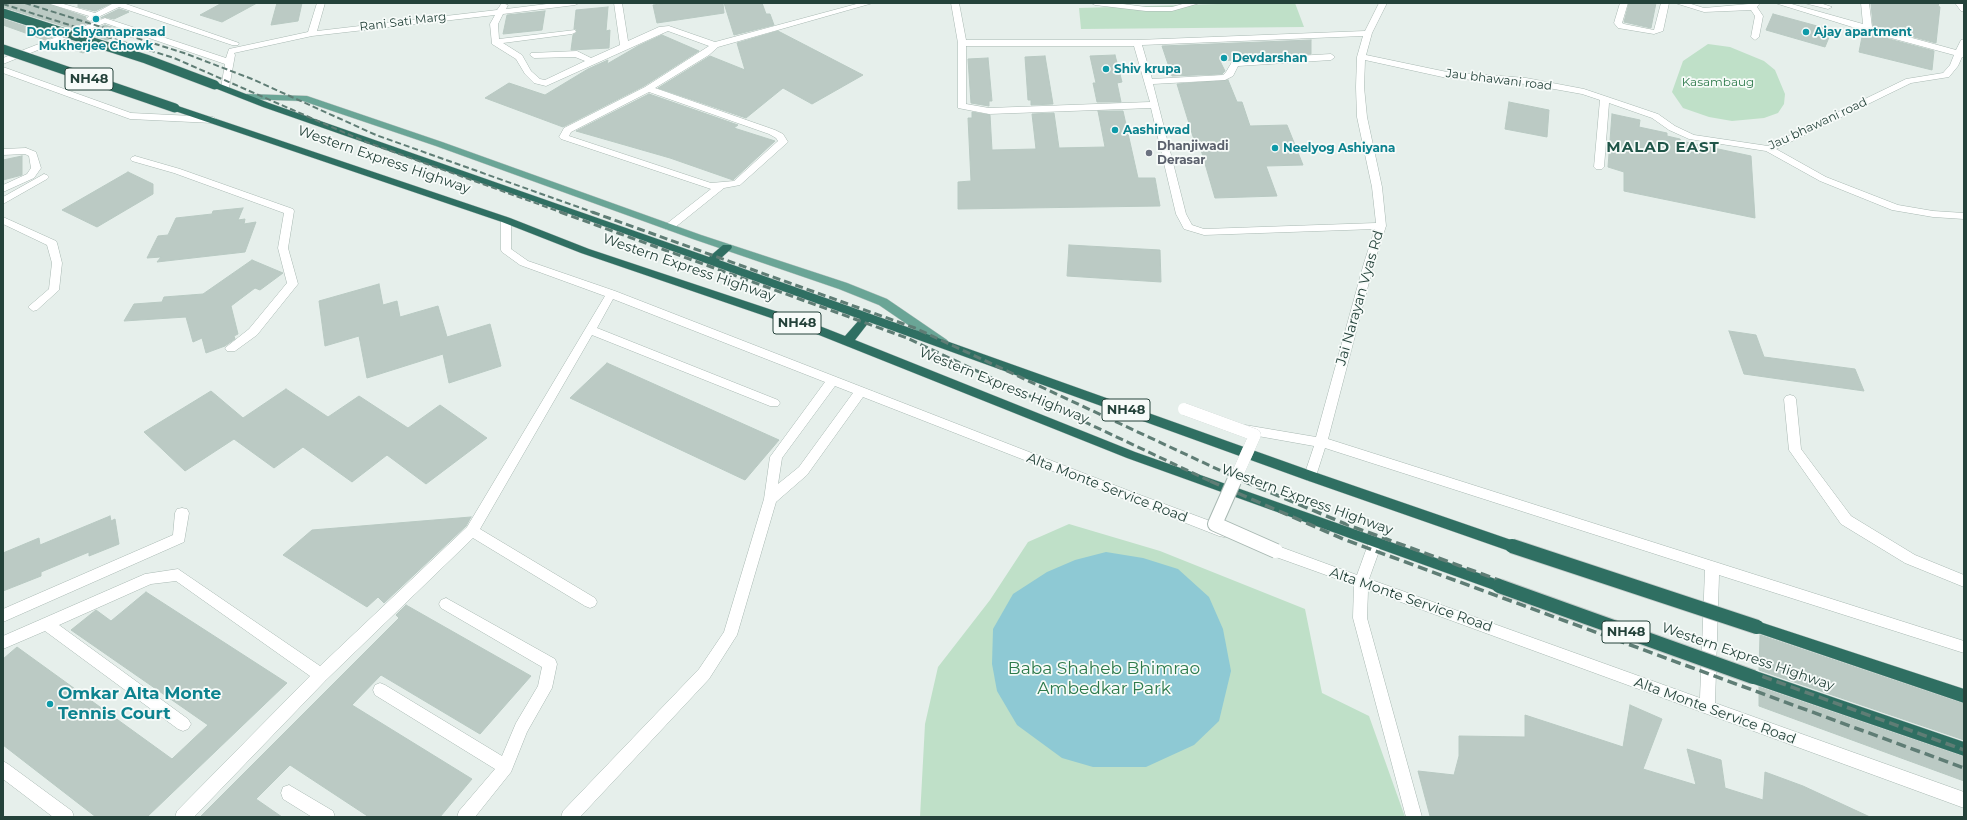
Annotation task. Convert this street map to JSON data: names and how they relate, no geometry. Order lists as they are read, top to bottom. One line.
{"streets":{"highway":["NH48","Western Express Highway"],"street":["Rani Sati Marg","Jau bhawani road","Jai Narayan Vyas Rd","Alta Monte Service Road"]},"crossings":[["NH48","Western Express Highway"],["Jau bhawani road","Jai Narayan Vyas Rd"],["Western Express Highway","Jai Narayan Vyas Rd"],["Western Express Highway","Alta Monte Service Road"]],"districts":["MALAD EAST"],"parks":["Kasambaug","Baba Shaheb Bhimrao Ambedkar Park"],"places":["Doctor Shyamaprasad Mukherjee Chowk","Ajay apartment","Devdarshan","Shiv krupa","Aashirwad","Neelyog Ashiyana","Dhanjiwadi Derasar","Omkar Alta Monte Tennis Court"]}
